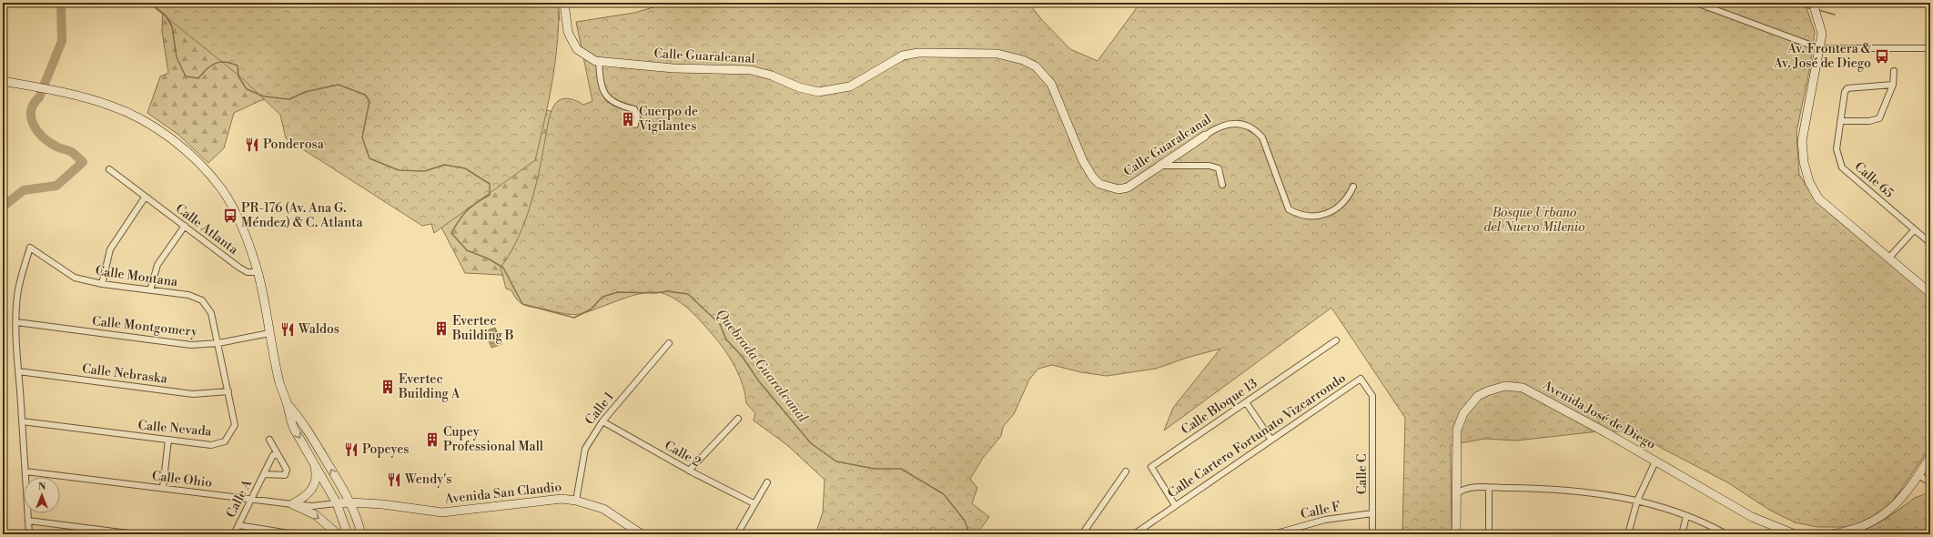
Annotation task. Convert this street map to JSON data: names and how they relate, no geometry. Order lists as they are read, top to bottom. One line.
{"streets":{"street":["Calle Guaralcanal","Calle 65","Calle Atlanta","Calle Montana","Calle Montgomery","Calle Nebraska","Calle Bloque 13","Calle 1","Avenida José de Diego","Calle Nevada","Calle Cartero Fortunato Vizcarrondo","Calle 2","Calle C","Calle Ohio","Avenida San Claudio","Calle A","Calle F"]},"crossings":[["Calle Montana","Calle Montgomery"],["Calle Montana","Calle Nevada"],["Calle Montgomery","Calle Nevada"],["Calle Nebraska","Calle Nevada"],["Calle Bloque 13","Calle Cartero Fortunato Vizcarrondo"],["Calle 1","Calle 2"],["Calle 1","Avenida San Claudio"],["Calle Cartero Fortunato Vizcarrondo","Calle C"],["Calle C","Calle F"],["Calle Ohio","Avenida San Claudio"],["Calle Ohio","Calle A"]],"water":["Quebrada Guaralcanal"],"parks":["Bosque Urbano del Nuevo Milenio"],"places":{"bus stop":["Av. Frontera & Av. José de Diego","PR-176 (Av. Ana G. Méndez) & C. Atlanta"],"building":["Cuerpo de Vigilantes","Evertec Building B","Evertec Building A","Cupey Professional Mall"],"restaurant":["Ponderosa","Waldos","Popeyes","Wendy's"]},"north":"top"}
